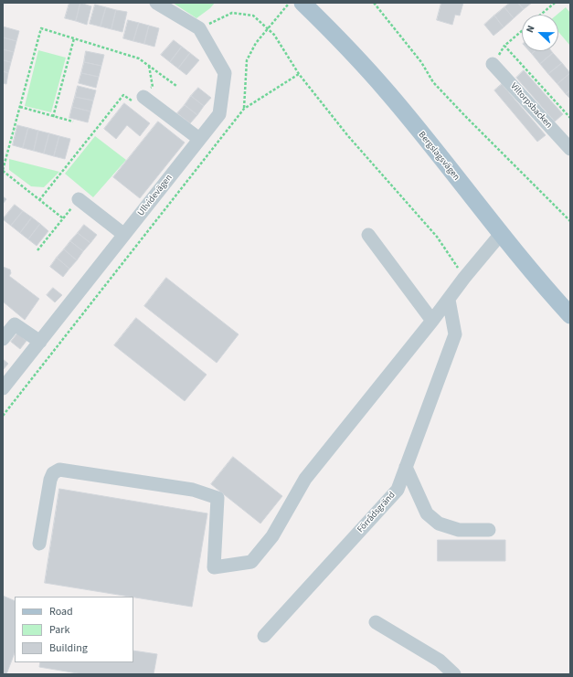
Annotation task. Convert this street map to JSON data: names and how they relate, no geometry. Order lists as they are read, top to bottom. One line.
{"streets":{"main road":["Bergslagsvägen"],"street":["Viltorpsbacken","Ullvidevägen","Förrådsgränd"]},"legend":["Road","Park","Building"],"north":"left"}
